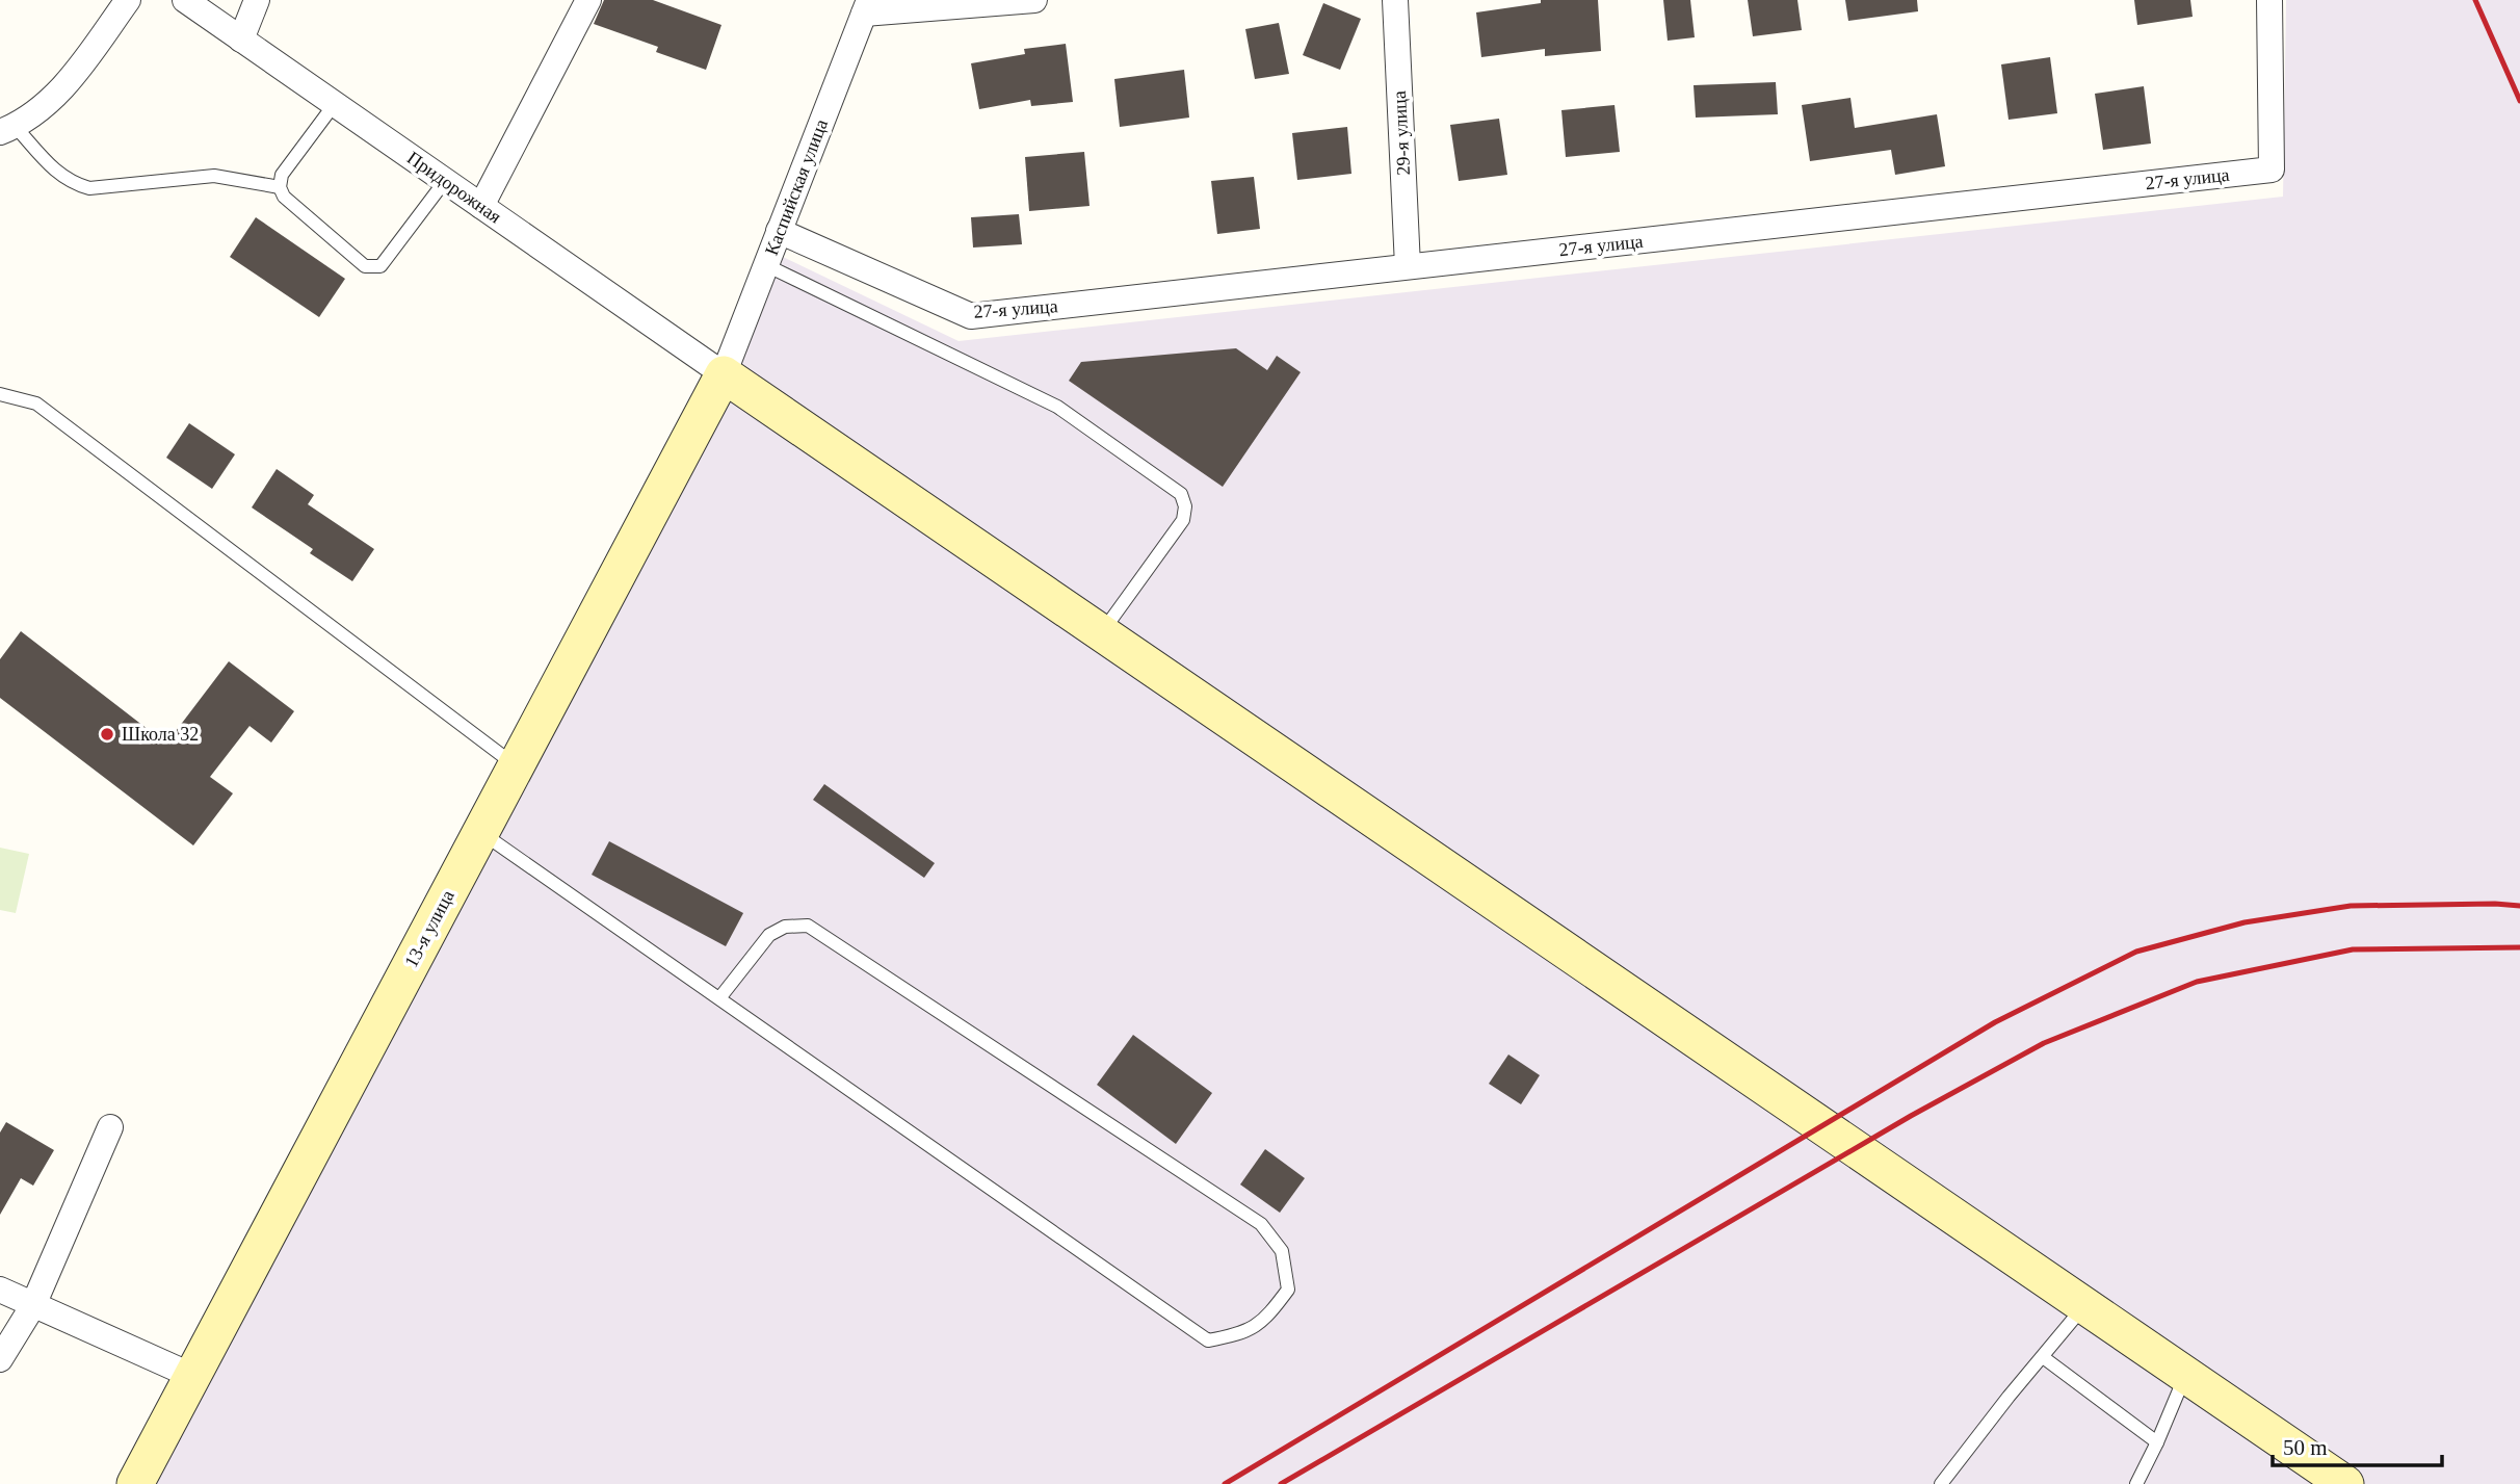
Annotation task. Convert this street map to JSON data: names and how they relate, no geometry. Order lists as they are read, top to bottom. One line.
{"streets":{"street":["29-я улица","27-я улица","Придорожная","Каспийская улица","13-я улица"]},"crossings":[["29-я улица","27-я улица"],["27-я улица","Каспийская улица"],["Придорожная","Каспийская улица"],["Придорожная","13-я улица"],["Каспийская улица","13-я улица"]],"places":["Школа 32"],"scale_bar":"50 m"}
